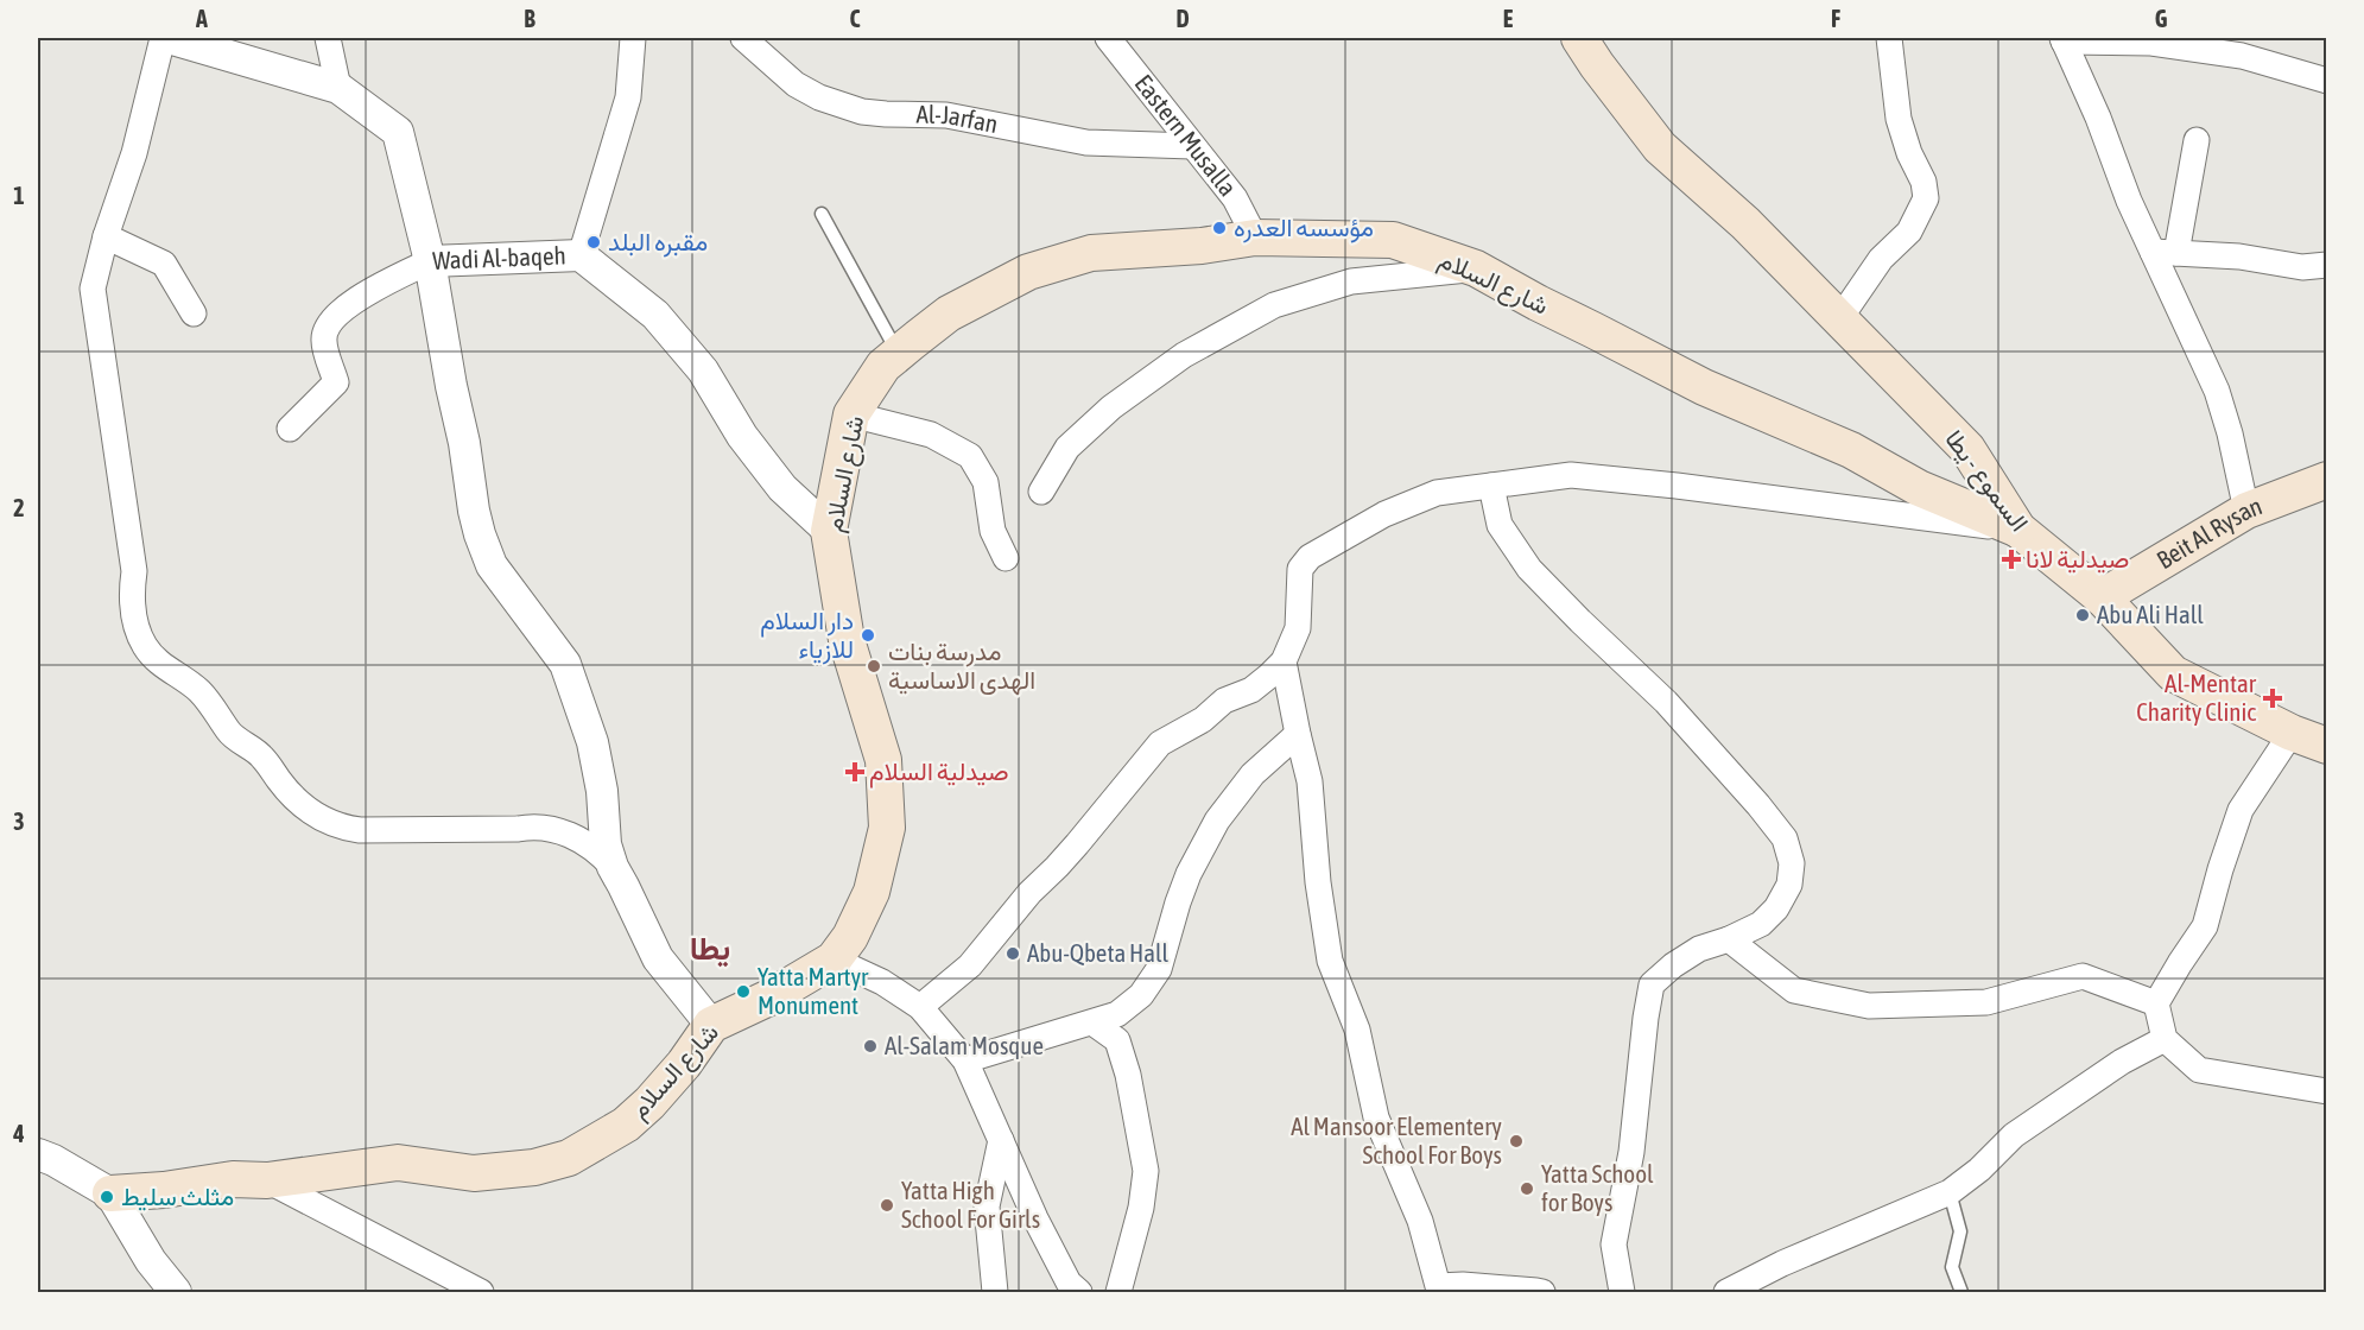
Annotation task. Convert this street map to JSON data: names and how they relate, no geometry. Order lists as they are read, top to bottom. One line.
{"streets":{"main road":["شارع السلام","السموع - يطا","Beit Al Rysan"],"street":["Al-Jarfan","Eastern Musalla","Wadi Al-baqeh"]},"crossings":[["Al-Jarfan","Eastern Musalla"],["Eastern Musalla","شارع السلام"],["Wadi Al-baqeh","شارع السلام"],["شارع السلام","السموع - يطا"],["السموع - يطا","Beit Al Rysan"]],"districts":["يطا"],"places":{"other":["مؤسسه العدره","مقبره البلد","Abu Ali Hall","دار السلام للازياء","مدرسة بنات الهدى الاساسية","Abu-Qbeta Hall","Yatta Martyr Monument","Al-Salam Mosque","Al Mansoor Elementery School For Boys","Yatta School for Boys","مثلث سليط","Yatta High School For Girls"],"health":["صيدلية لانا","Al-Mentar Charity Clinic","صيدلية السلام"]},"grid":{"columns":["A","B","C","D","E","F","G"],"rows":["1","2","3","4"]}}
